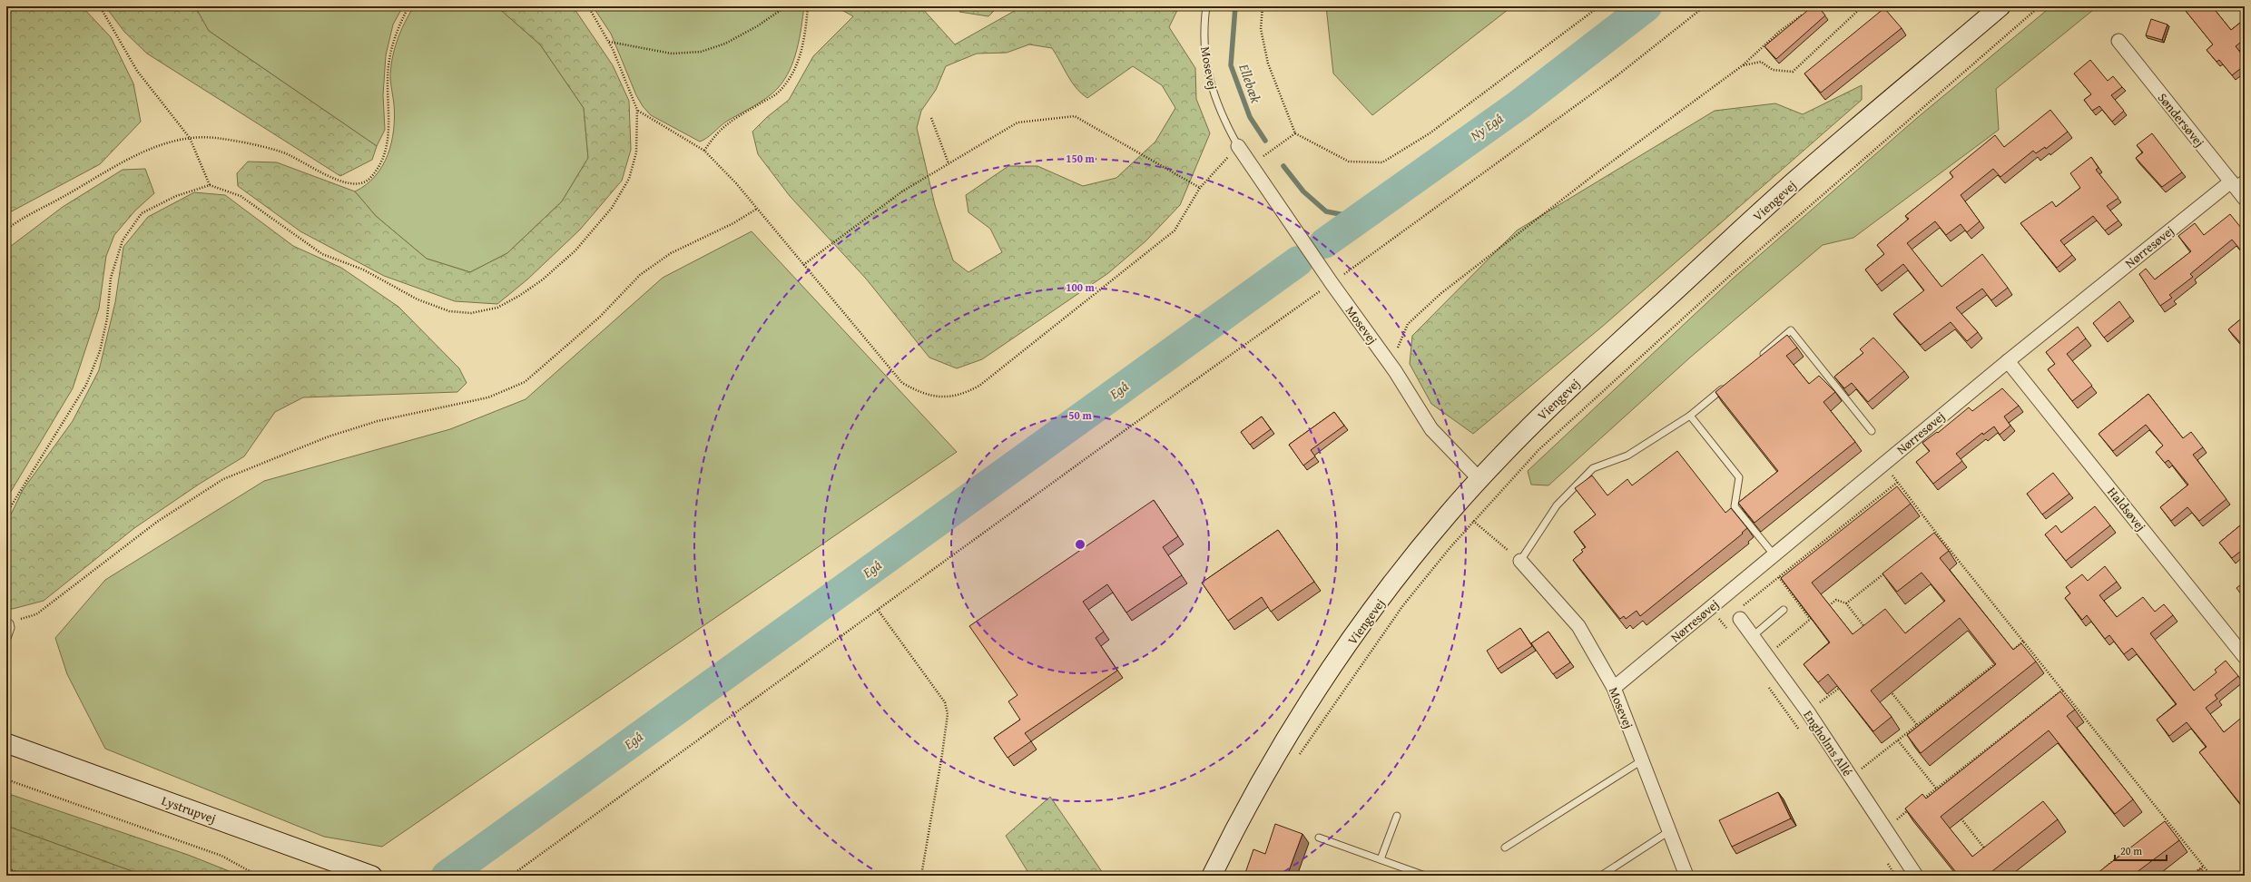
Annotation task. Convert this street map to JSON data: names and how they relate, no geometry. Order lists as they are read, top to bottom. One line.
{"streets":{"street":["Mosevej","Søndersøvej","Viengevej","Nørresøvej","Haldsøvej","Engholms Allé","Lystrupvej"]},"crossings":[["Mosevej","Viengevej"],["Mosevej","Nørresøvej"],["Søndersøvej","Nørresøvej"],["Nørresøvej","Haldsøvej"]],"water":["Ellebæk","Ny Egå","Egå"],"scale_bar":"20 m","rings":["150 m","100 m","50 m"]}
